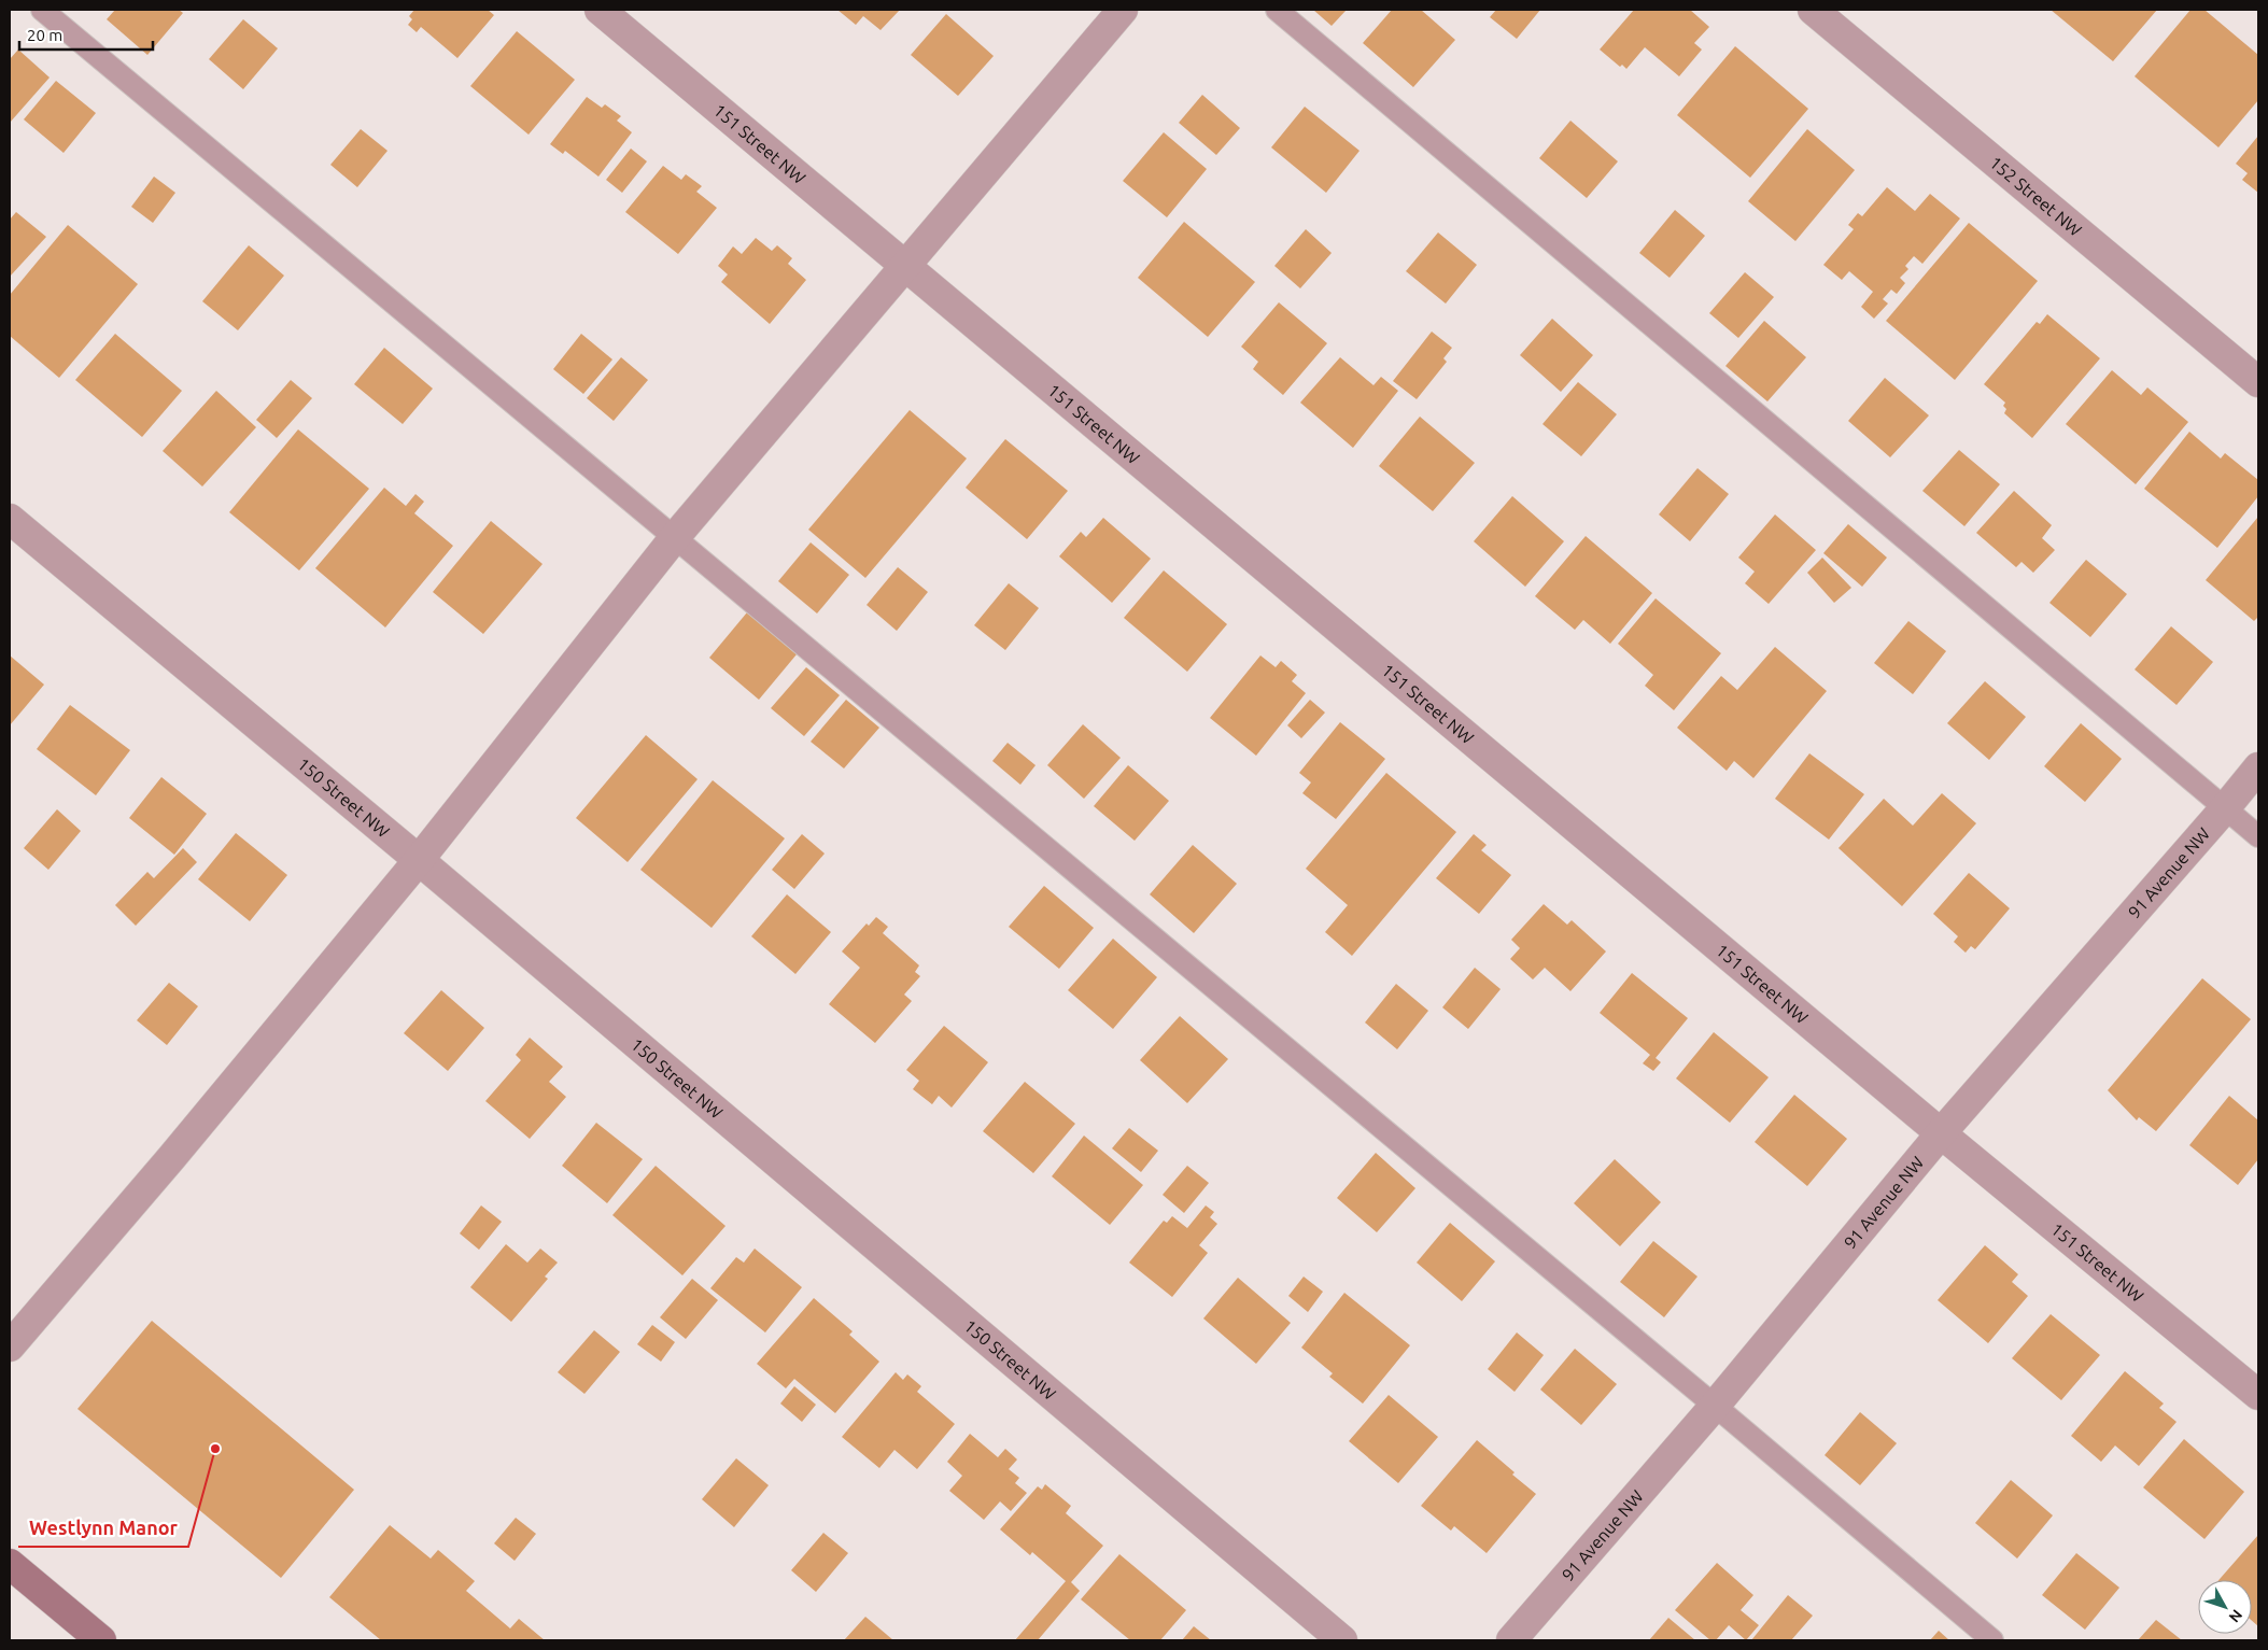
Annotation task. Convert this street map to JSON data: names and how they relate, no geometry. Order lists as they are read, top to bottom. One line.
{"streets":{"street":["151 Street NW","152 Street NW","150 Street NW","91 Avenue NW"]},"crossings":[["151 Street NW","91 Avenue NW"]],"places":["Westlynn Manor"],"scale_bar":"20 m","north":"bottom right"}
